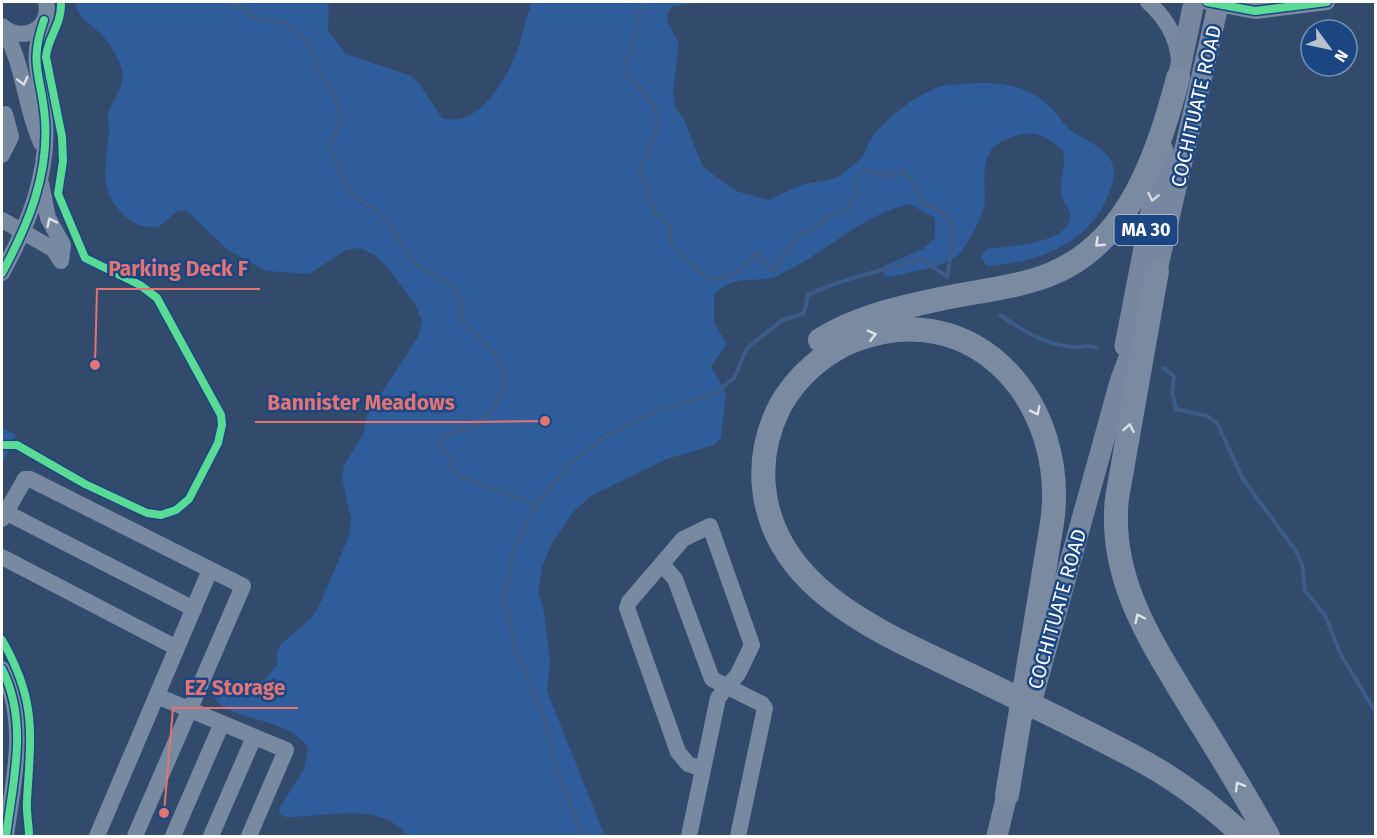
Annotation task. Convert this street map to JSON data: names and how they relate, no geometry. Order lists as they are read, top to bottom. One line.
{"streets":{"main road":["COCHITUATE ROAD","MA 30"]},"places":["Parking Deck F","Bannister Meadows","EZ Storage"],"north":"bottom right"}
